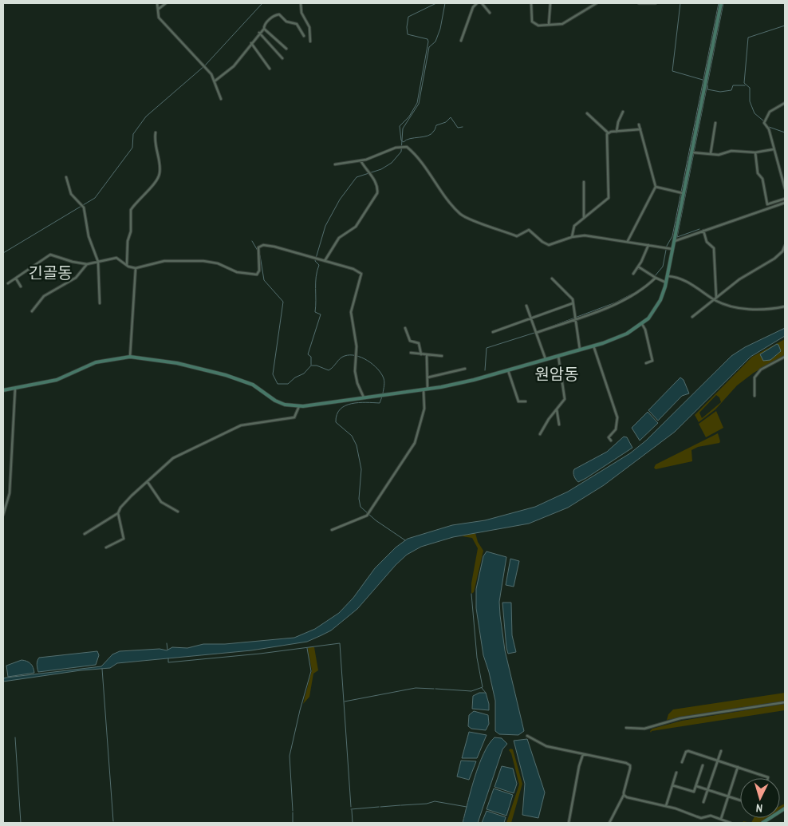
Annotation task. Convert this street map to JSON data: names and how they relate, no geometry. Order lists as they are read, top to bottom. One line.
{"districts":["긴골동","원암동"],"north":"bottom"}
